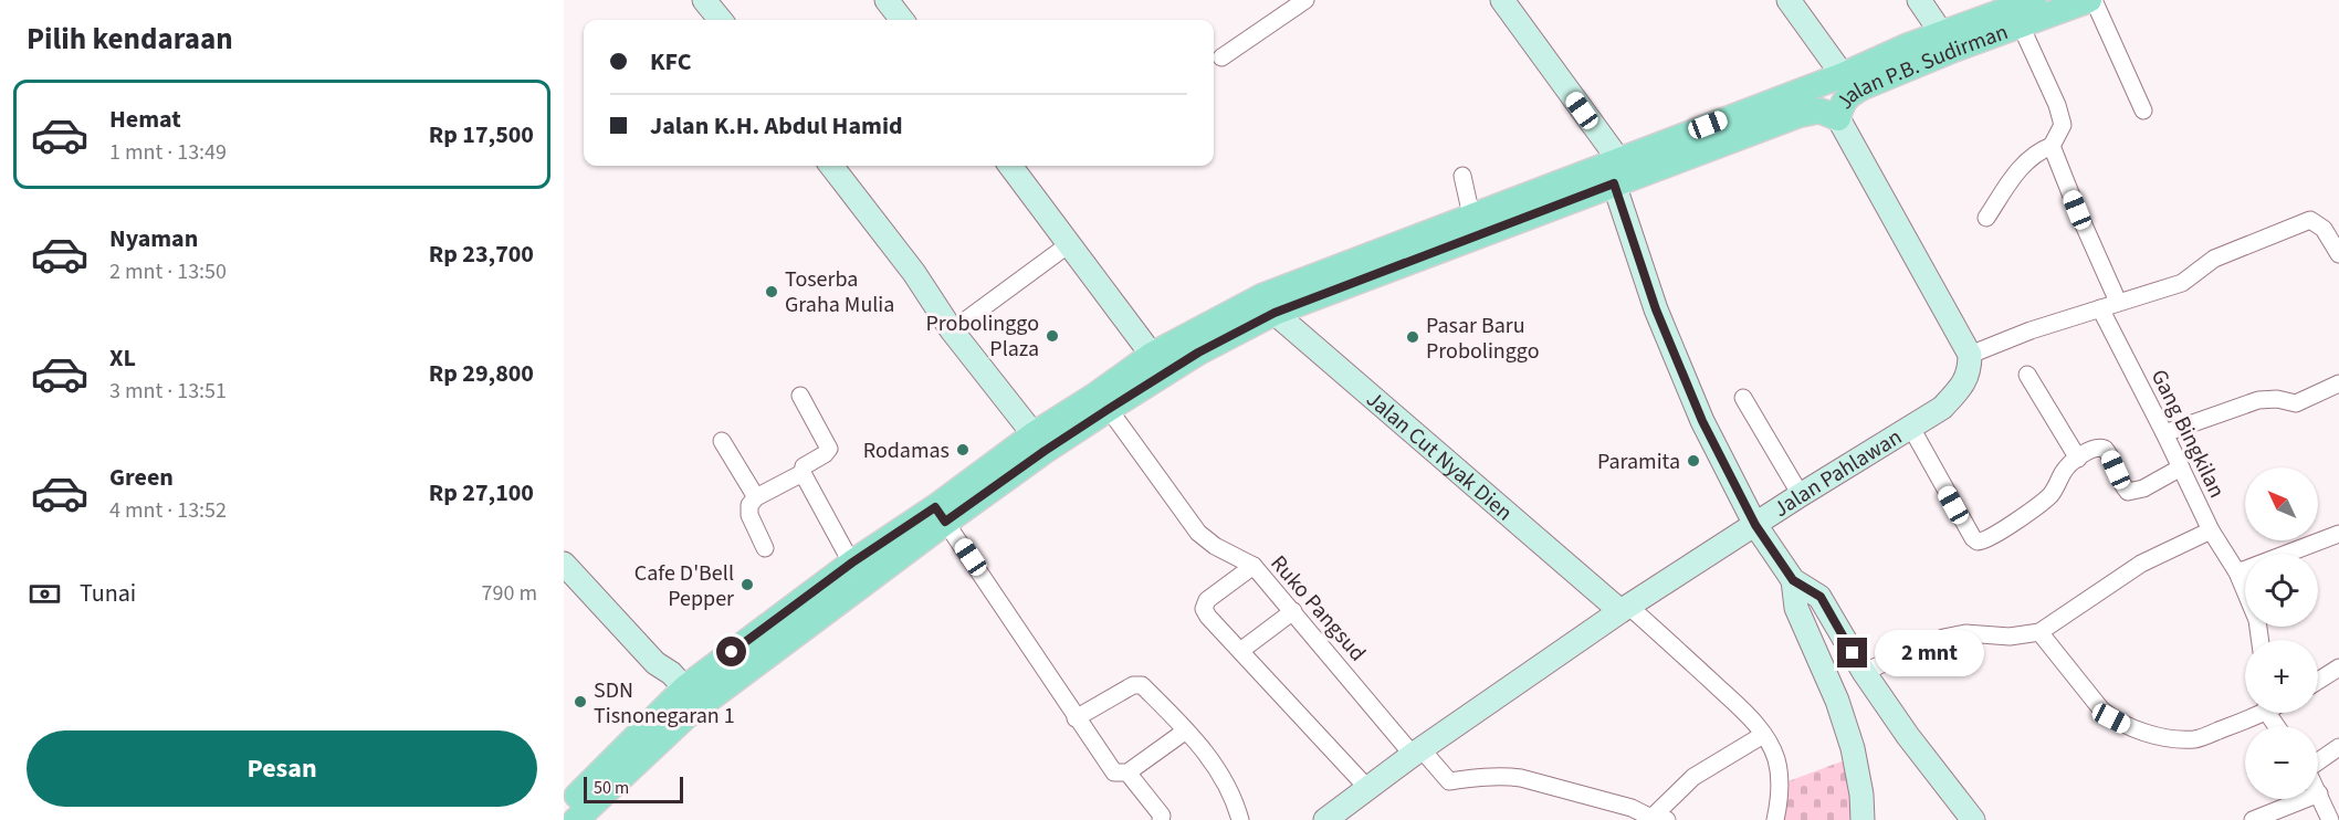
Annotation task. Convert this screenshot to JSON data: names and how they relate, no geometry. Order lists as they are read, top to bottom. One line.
{"streets":{"main road":["Jalan P.B. Sudirman"],"street":["Gang Bingkilan","Jalan Cut Nyak Dien","Jalan Pahlawan","Ruko Pangsud"]},"crossings":[["Jalan P.B. Sudirman","Jalan Cut Nyak Dien"],["Jalan P.B. Sudirman","Ruko Pangsud"],["Jalan Cut Nyak Dien","Jalan Pahlawan"],["Jalan Pahlawan","Ruko Pangsud"]],"places":["Toserba Graha Mulia","Probolinggo Plaza","Pasar Baru Probolinggo","Rodamas","Paramita","Cafe D'Bell Pepper","SDN Tisnonegaran 1"],"scale_bar":"50 m","north":"top left","page":{"heading":"Pilih kendaraan","banner":["KFC","Jalan K.H. Abdul Hamid"],"list":[{"name":"Hemat","note":"1 mnt · 13:49","value":"Rp 17,500"},{"name":"Nyaman","note":"2 mnt · 13:50","value":"Rp 23,700"},{"name":"XL","note":"3 mnt · 13:51","value":"Rp 29,800"},{"name":"Green","note":"4 mnt · 13:52","value":"Rp 27,100"}],"map_buttons":["+","−"],"pay":["Tunai","790 m"],"bubble":"2 mnt","buttons":"Pesan","scale":"50 m"}}
